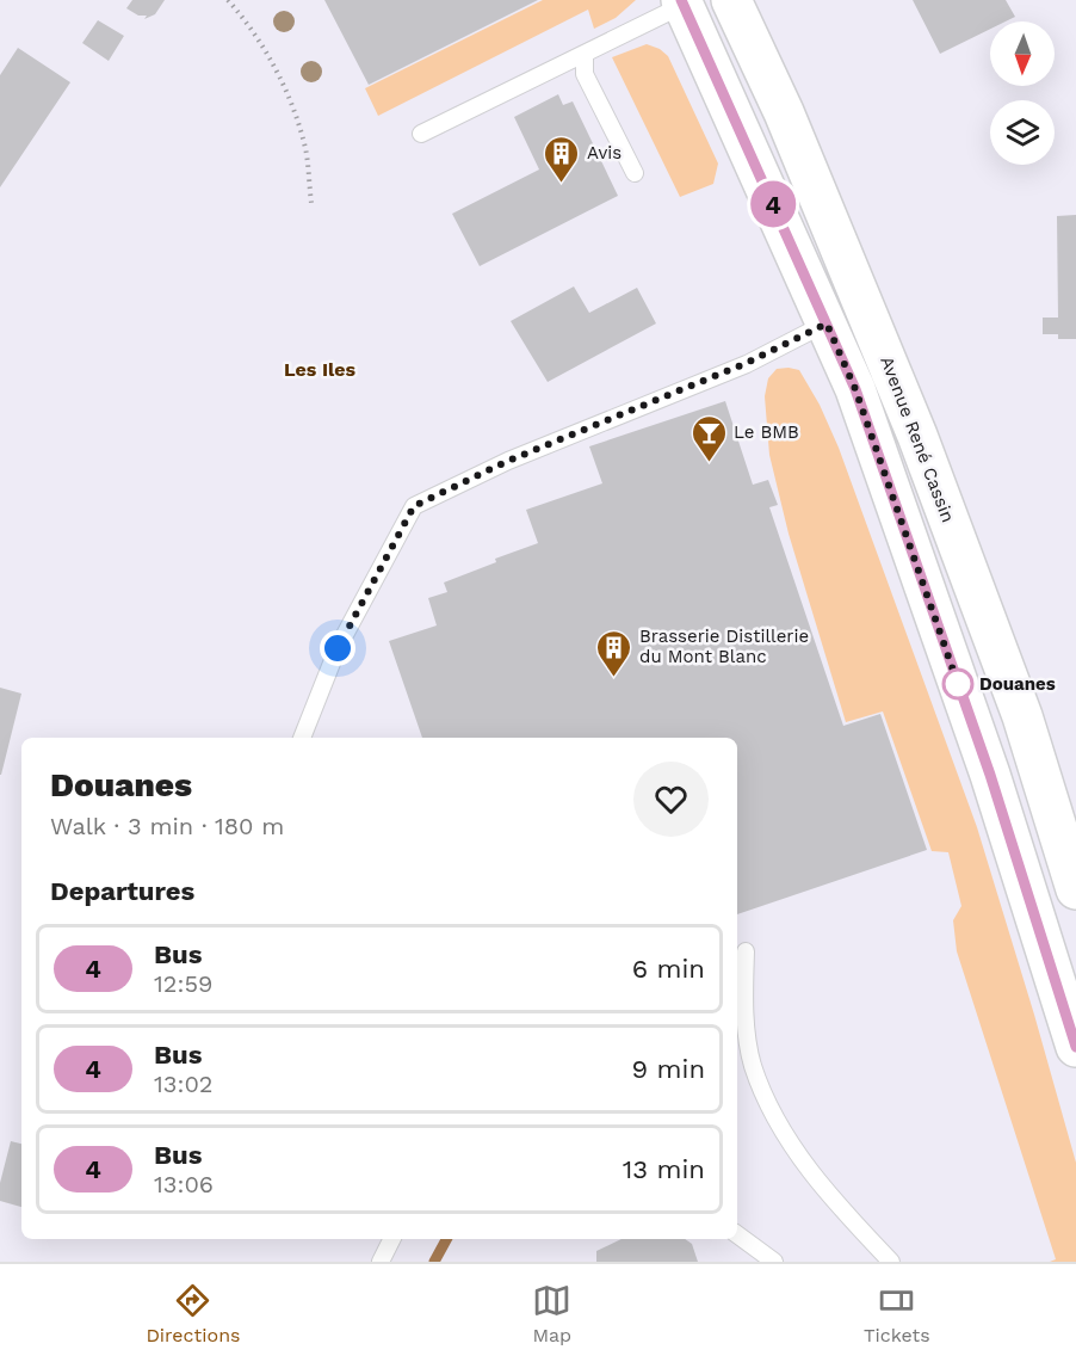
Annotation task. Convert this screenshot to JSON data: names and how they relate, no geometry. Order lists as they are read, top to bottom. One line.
{"streets":{"main road":["Avenue René Cassin"]},"districts":["Les Iles"],"places":{"building":["Avis","Brasserie Distillerie du Mont Blanc"],"bar":["Le BMB"],"other":["Douanes"]},"lines":["bus line 4"],"north":"bottom","page":{"on_map":"4","heading":[["Douanes","Walk · 3 min · 180 m"],"Departures"],"list":[{"mark":"4","name":"Bus","note":"12:59","value":"6 min"},{"mark":"4","name":"Bus","note":"13:02","value":"9 min"},{"mark":"4","name":"Bus","note":"13:06","value":"13 min"}],"tabs":["Directions","Map","Tickets"]}}
